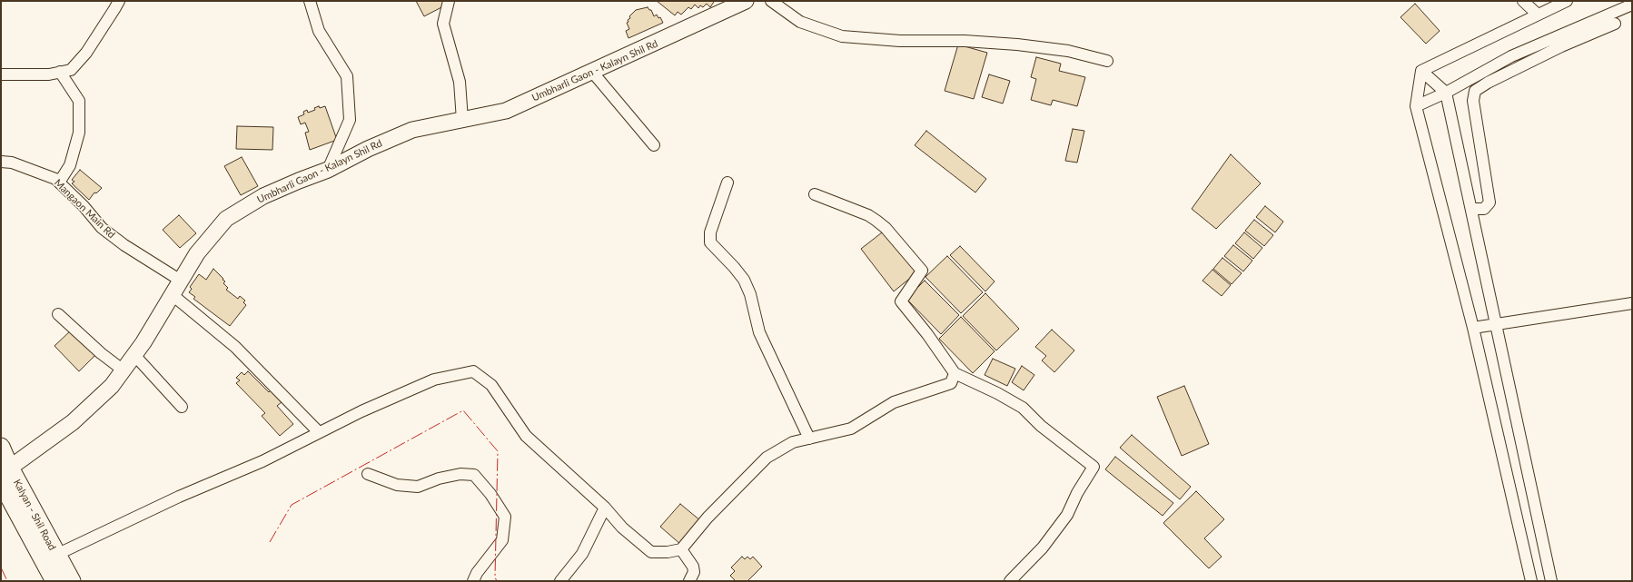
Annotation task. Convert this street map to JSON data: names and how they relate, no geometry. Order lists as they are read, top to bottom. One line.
{"streets":{"main road":["Kalyan - Shil Road"],"street":["Umbharli Gaon - Kalayn Shil Rd","Mangaon Main Rd"]},"crossings":[["Umbharli Gaon - Kalayn Shil Rd","Mangaon Main Rd"],["Umbharli Gaon - Kalayn Shil Rd","Kalyan - Shil Road"]]}
